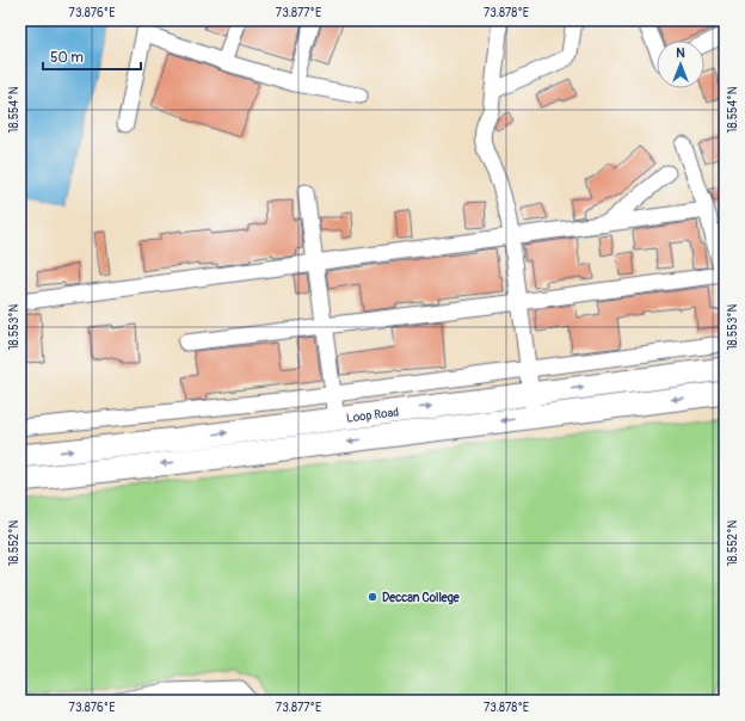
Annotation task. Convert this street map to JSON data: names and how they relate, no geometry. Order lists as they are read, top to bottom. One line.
{"streets":{"main road":["Loop Road"]},"places":["Deccan College"],"scale_bar":"50 m","north":"top","coordinates":["73.876°E","73.877°E","73.878°E","18.554°N","18.553°N","18.552°N"]}
